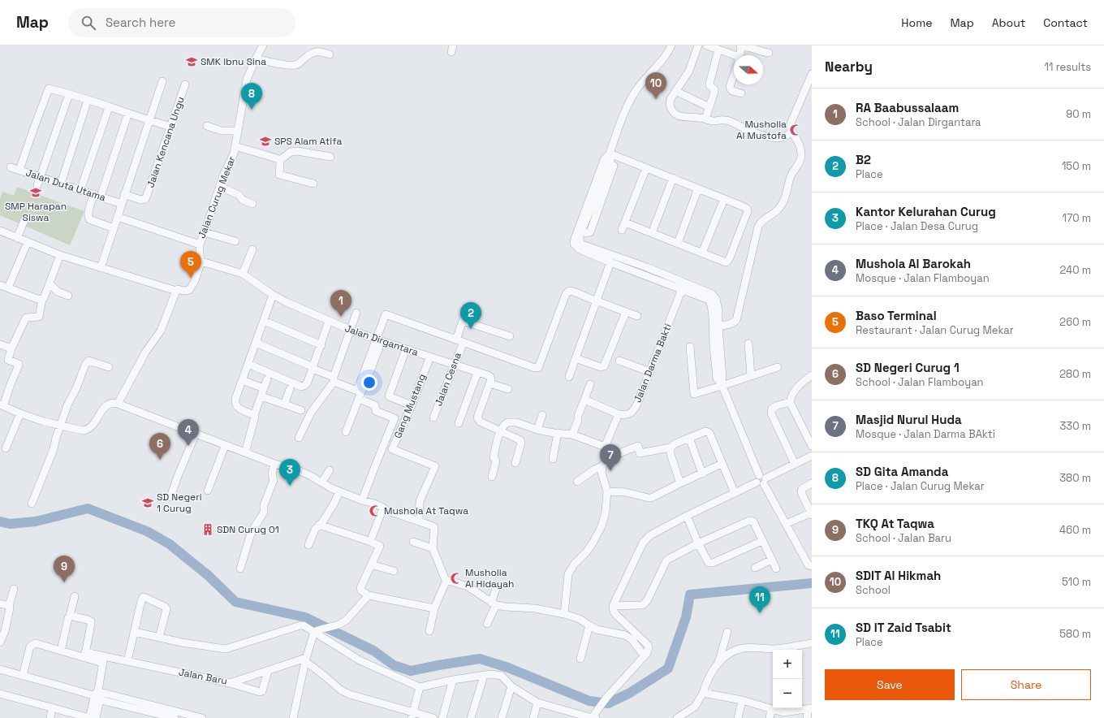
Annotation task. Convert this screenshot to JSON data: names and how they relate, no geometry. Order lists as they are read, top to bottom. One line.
{"streets":{"street":["Jalan Kencana Ungu","Jalan Duta Utama","Jalan Curug Mekar","Jalan Dirgantara","Jalan Darma Bakti","Jalan Cesna","Gang Mustang","Jalan Baru"]},"crossings":[["Jalan Curug Mekar","Jalan Dirgantara"],["Jalan Dirgantara","Jalan Cesna"],["Jalan Dirgantara","Gang Mustang"]],"places":{"school or university":["SMK Ibnu Sina","SPS Alam Atifa","SMP Harapan Siswa","SD Negeri 1 Curug"],"mosque":["Musholla Al Mustofa","Mushola At Taqwa","Musholla Al Hidayah"],"building":["SDN Curug 01"]},"north":"right","page":{"header":"Map","search":"Search here","nav":["Home","Map","About","Contact"],"heading":["Nearby","11 results"],"pins":["10","8","5","1","2","4","6","7","3","9","11"],"list":[{"mark":"1","name":"RA Baabussalaam","note":"School · Jalan Dirgantara","value":"90 m"},{"mark":"2","name":"B2","note":"Place","value":"150 m"},{"mark":"3","name":"Kantor Kelurahan Curug","note":"Place · Jalan Desa Curug","value":"170 m"},{"mark":"4","name":"Mushola Al Barokah","note":"Mosque · Jalan Flamboyan","value":"240 m"},{"mark":"5","name":"Baso Terminal","note":"Restaurant · Jalan Curug Mekar","value":"260 m"},{"mark":"6","name":"SD Negeri Curug 1","note":"School · Jalan Flamboyan","value":"280 m"},{"mark":"7","name":"Masjid Nurul Huda","note":"Mosque · Jalan Darma BAkti","value":"330 m"},{"mark":"8","name":"SD Gita Amanda","note":"Place · Jalan Curug Mekar","value":"380 m"},{"mark":"9","name":"TKQ At Taqwa","note":"School · Jalan Baru","value":"460 m"},{"mark":"10","name":"SDIT Al Hikmah","note":"School","value":"510 m"},{"mark":"11","name":"SD IT Zaid Tsabit","note":"Place","value":"580 m"}],"map_buttons":["+","−"],"buttons":["Save","Share"]}}
